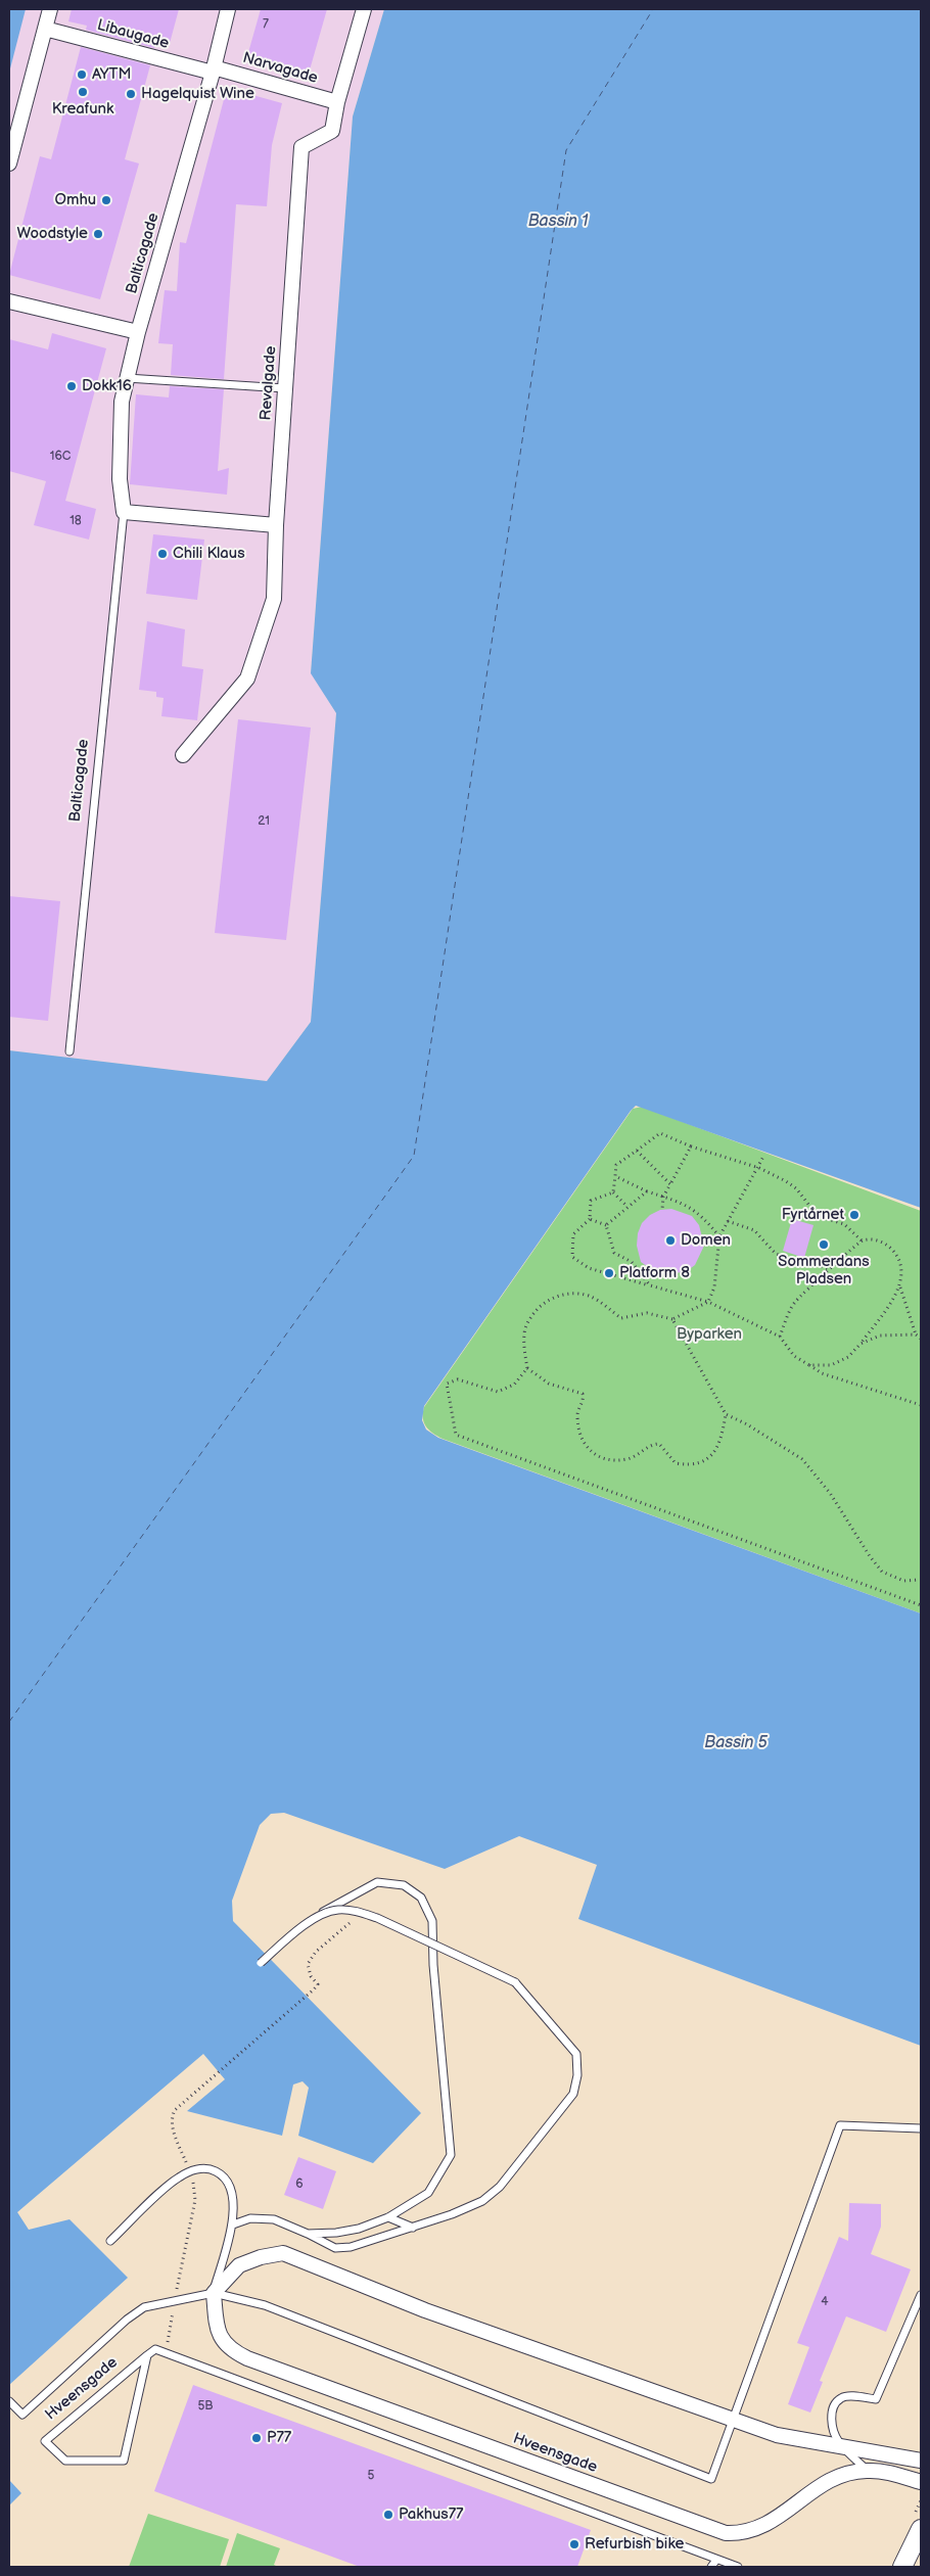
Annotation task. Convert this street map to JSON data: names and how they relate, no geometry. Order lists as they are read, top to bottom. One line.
{"streets":{"street":["Libaugade","Narvagade","Balticagade","Revalgade","Hveensgade"]},"crossings":[["Libaugade","Narvagade"],["Libaugade","Balticagade"],["Narvagade","Balticagade"],["Narvagade","Revalgade"]],"water":["Bassin 1","Bassin 5"],"parks":["Byparken"],"places":["AYTM","Kreafunk","Hagelquist Wine","Omhu","Woodstyle","Dokk16","Chili Klaus","Fyrtårnet","Domen","Sommerdans Pladsen","Platform 8","P77","Pakhus77","Refurbish bike"],"house_numbers":["7","16C","18","21","6","4","5B","5"]}
